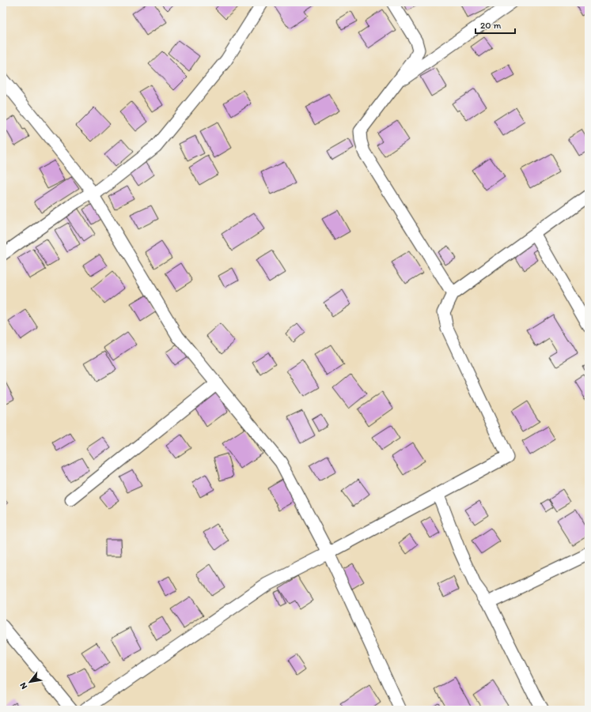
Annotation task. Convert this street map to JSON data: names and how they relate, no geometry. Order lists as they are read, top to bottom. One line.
{"scale_bar":"20 m","north":"bottom left"}
